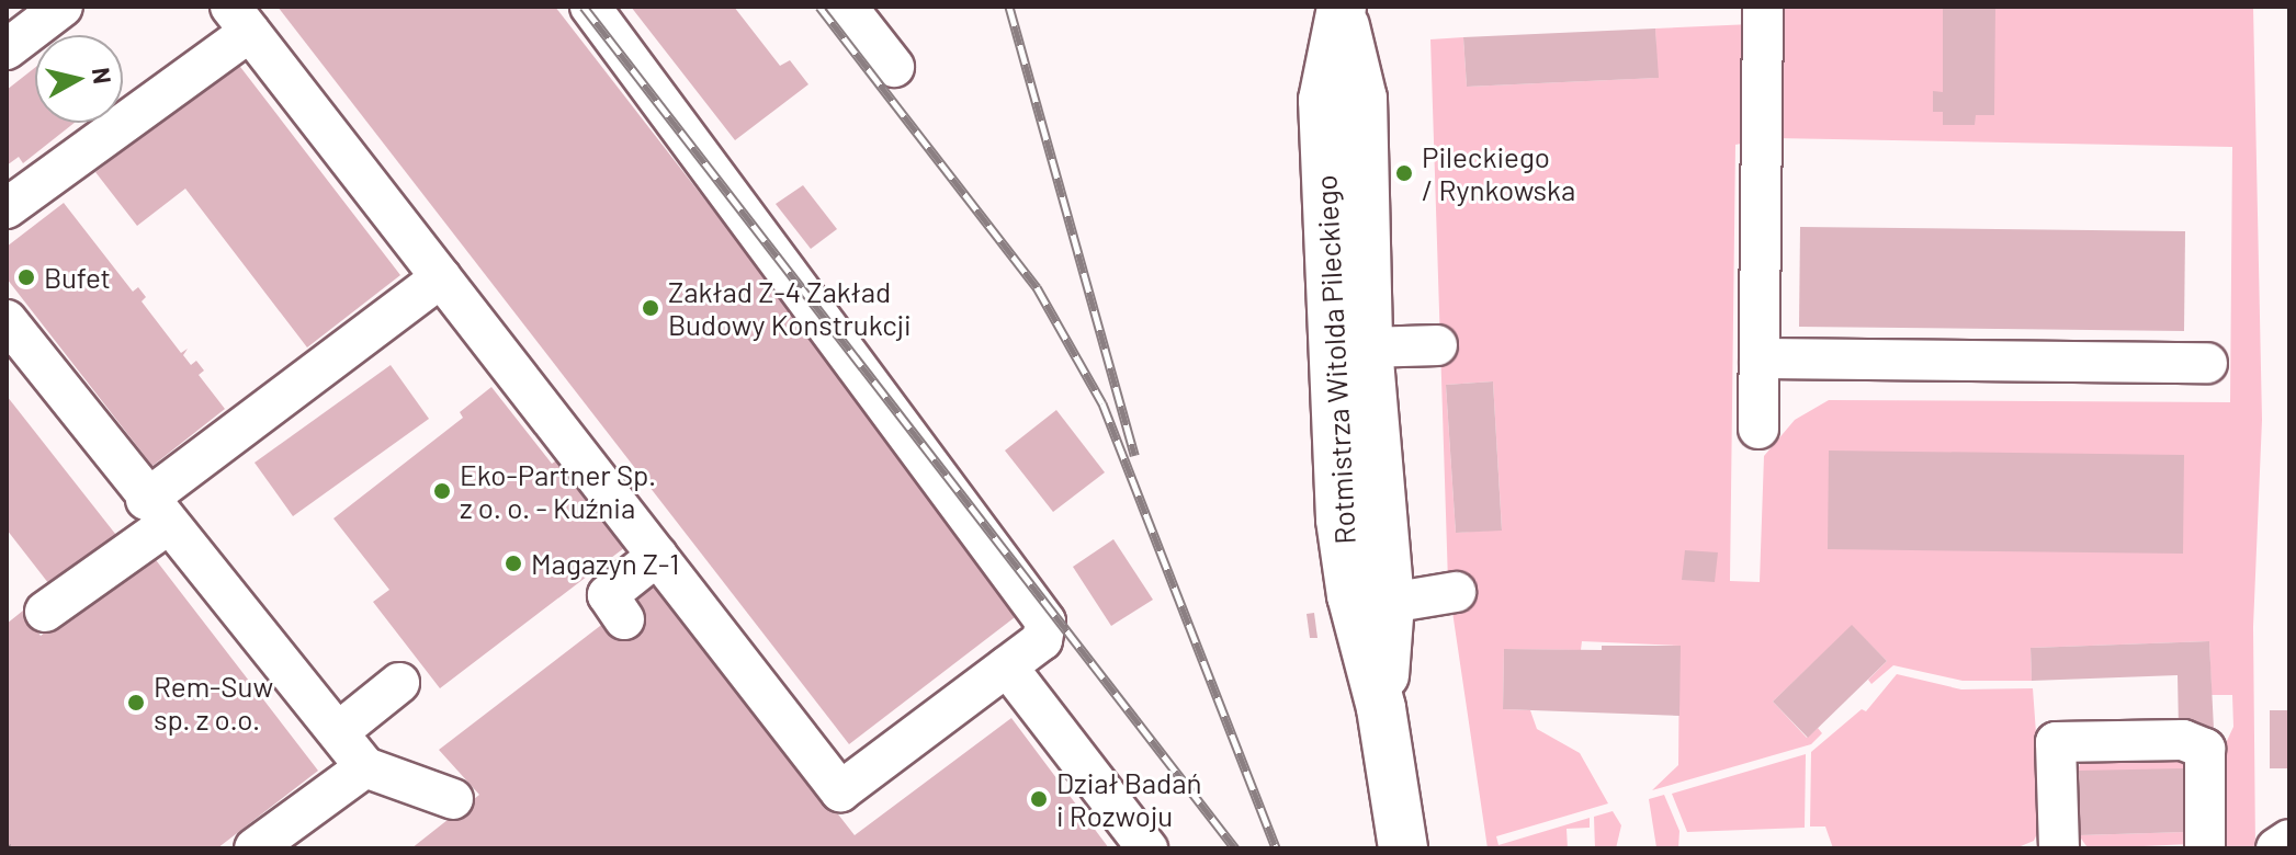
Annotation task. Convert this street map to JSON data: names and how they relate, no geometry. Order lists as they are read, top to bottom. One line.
{"streets":{"main road":["Rotmistrza Witolda Pileckiego"]},"places":["Pileckiego / Rynkowska","Bufet","Zakład Z-4 Zakład Budowy Konstrukcji","Eko-Partner Sp. z o. o. - Kuźnia","Magazyn Z-1","Rem-Suw sp. z o.o.","Dział Badań i Rozwoju"],"north":"right"}
